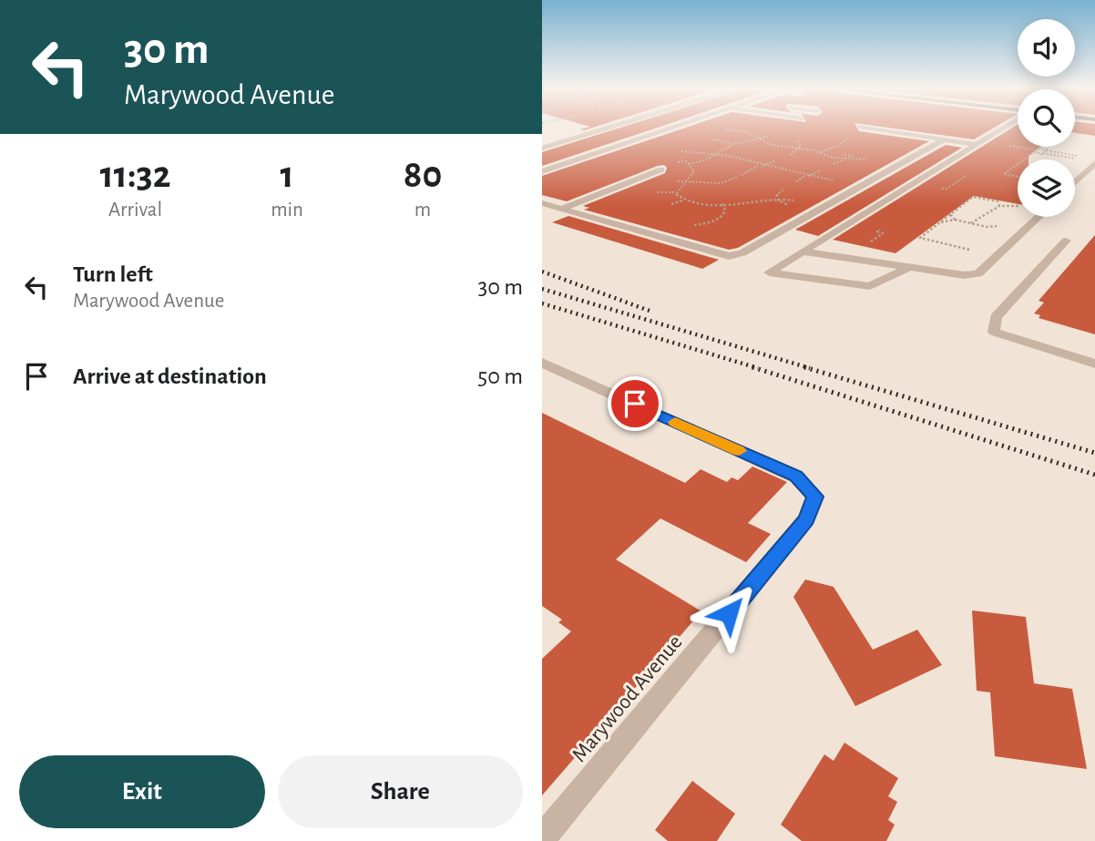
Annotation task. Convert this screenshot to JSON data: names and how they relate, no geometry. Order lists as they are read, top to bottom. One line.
{"streets":{"street":["Marywood Avenue"]},"page":{"turn":["30 m","Marywood Avenue"],"eta":["11:32","Arrival","1","min","80","m"],"list":[{"name":"Turn left","note":"Marywood Avenue","value":"30 m"},{"name":"Arrive at destination","value":"50 m"}],"buttons":["Exit","Share"]}}
